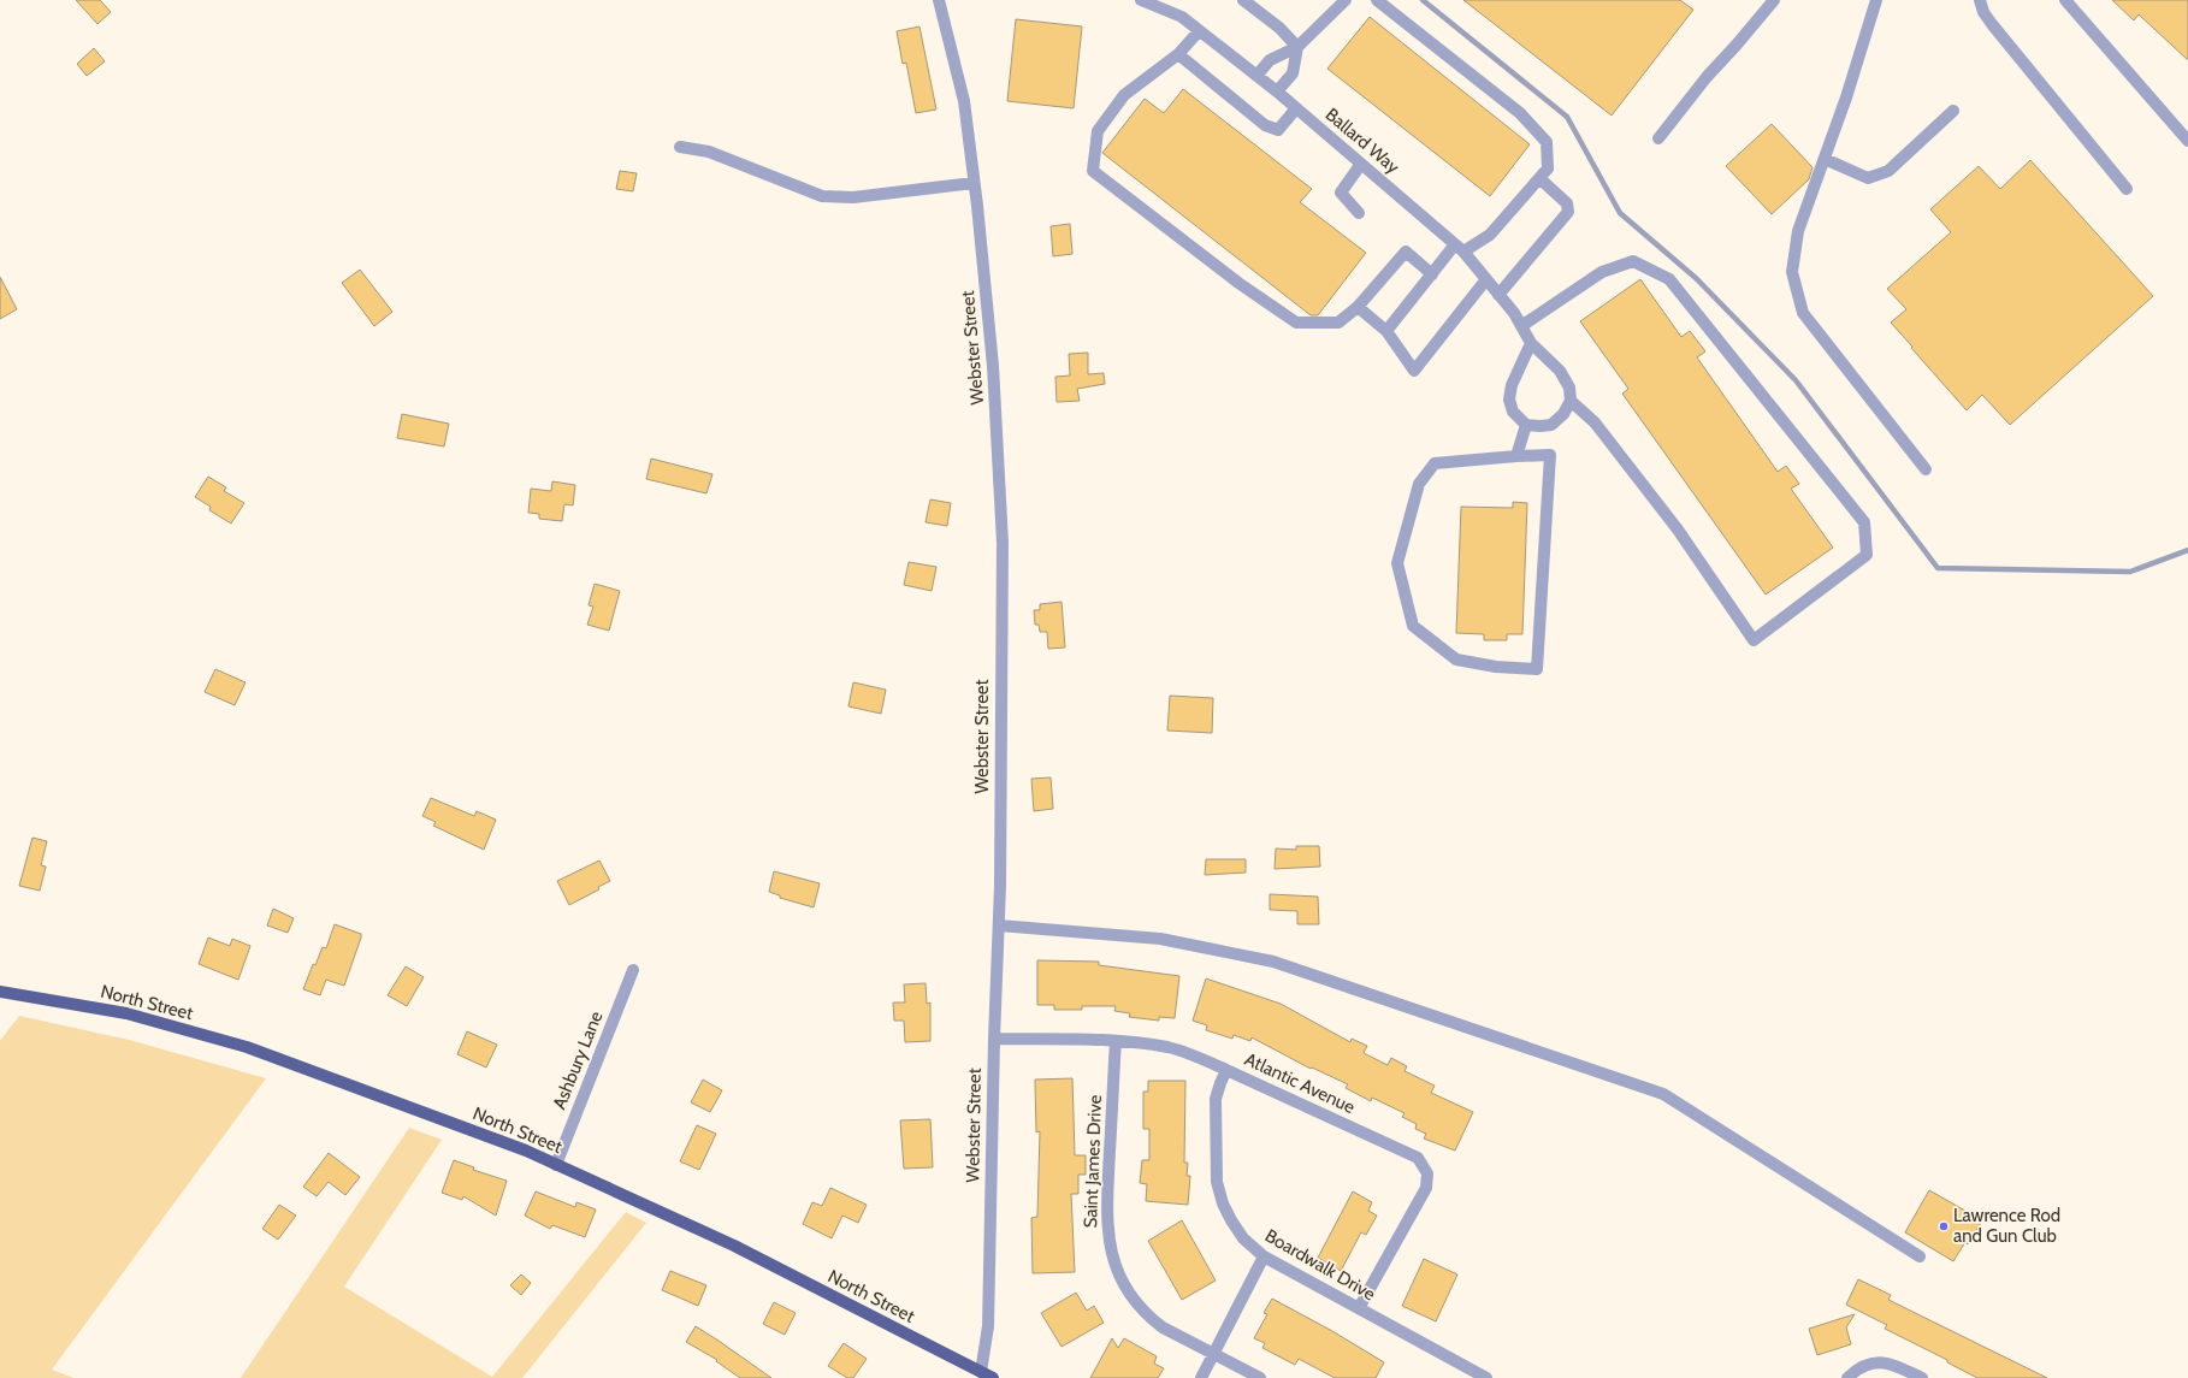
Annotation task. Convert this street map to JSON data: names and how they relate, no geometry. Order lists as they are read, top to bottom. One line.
{"streets":{"main road":["North Street"],"street":["Ballard Way","Webster Street","Ashbury Lane","Atlantic Avenue","Saint James Drive","Boardwalk Drive"]},"crossings":[["Webster Street","North Street"],["Webster Street","Atlantic Avenue"],["North Street","Ashbury Lane"],["Atlantic Avenue","Saint James Drive"],["Atlantic Avenue","Boardwalk Drive"]],"places":["Lawrence Rod and Gun Club"]}
